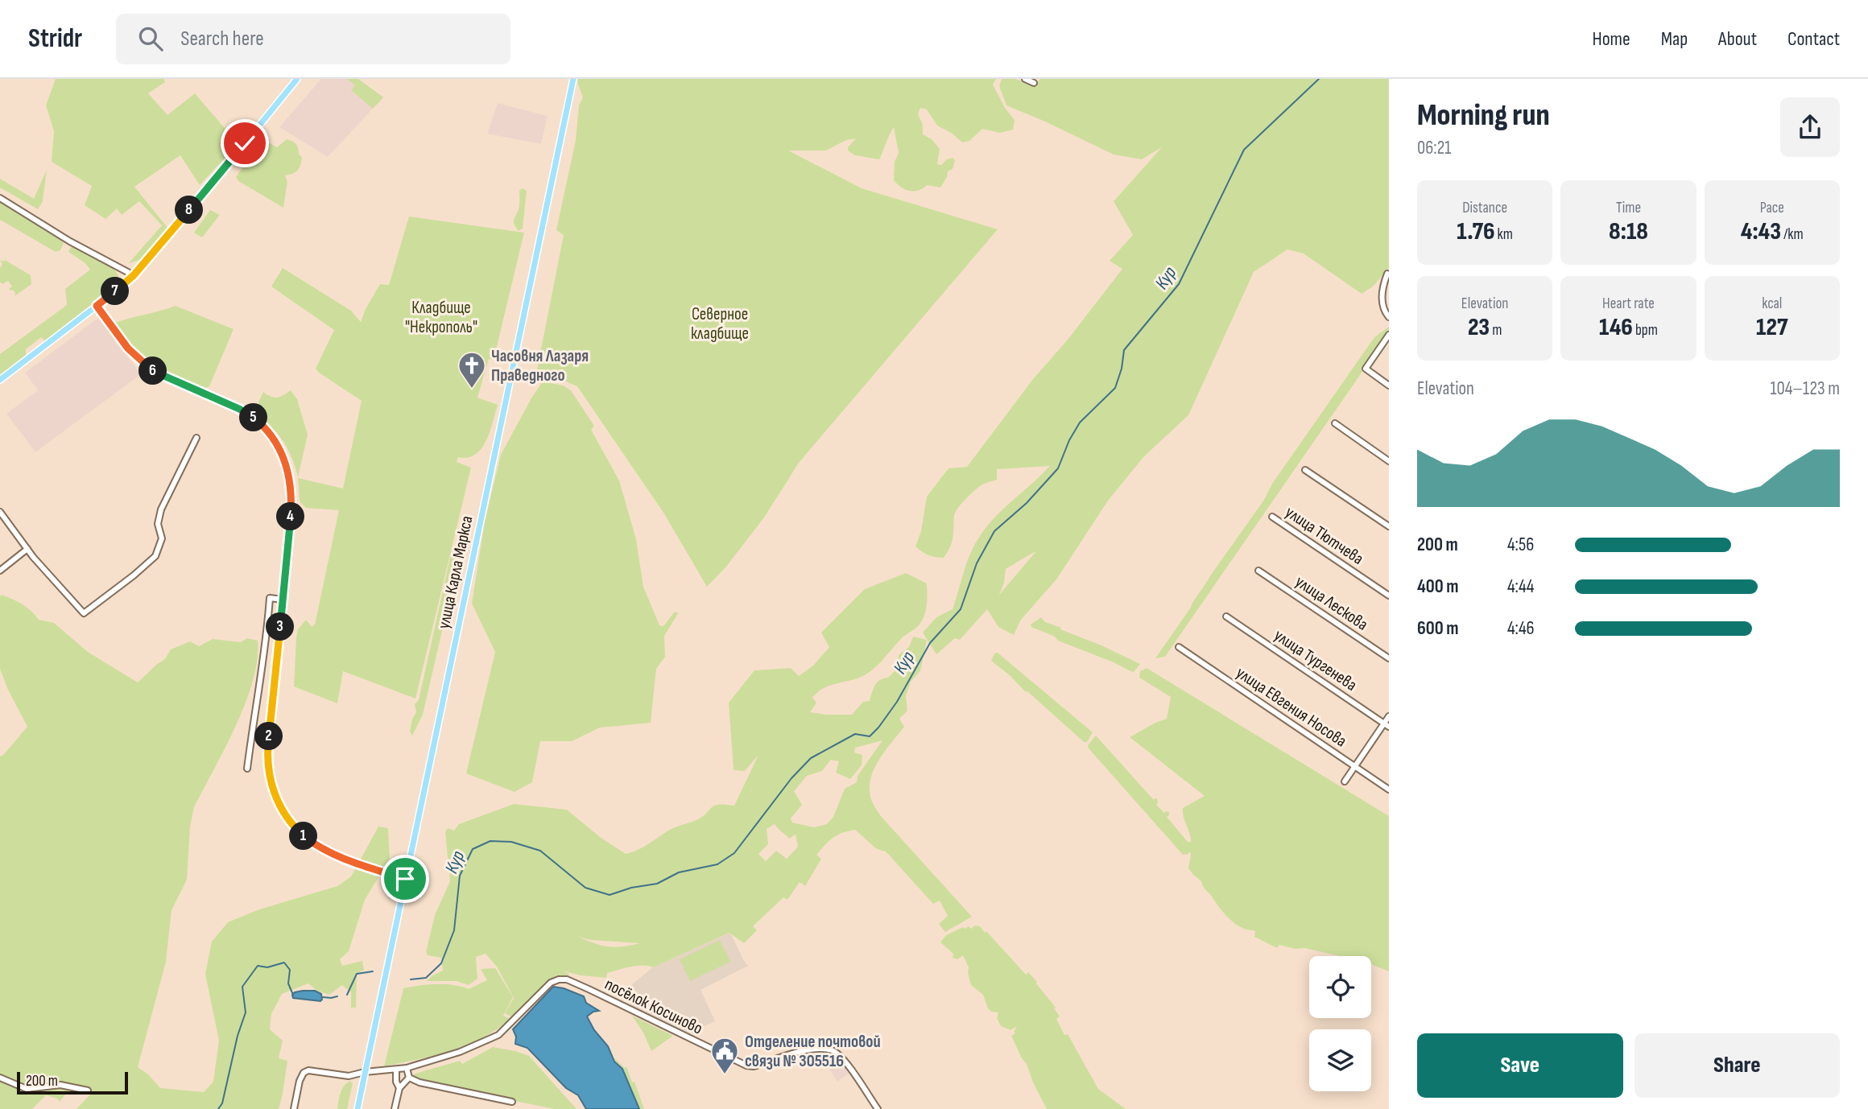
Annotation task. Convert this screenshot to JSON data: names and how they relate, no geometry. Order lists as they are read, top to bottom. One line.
{"streets":{"main road":["улица Карла Маркса"],"street":["улица Тютчева","улица Лескова","улица Тургенева","улица Евгения Носова","посёлок Косиново"]},"crossings":[["улица Карла Маркса","посёлок Косиново"]],"water":["Кур"],"parks":["Кладбище \"Некрополь\"","Северное кладбище"],"places":{"church":["Часовня Лазаря Праведного"],"public building":["Отделение почтовой связи № 305516"]},"scale_bar":"200 m","page":{"header":"Stridr","search":"Search here","nav":["Home","Map","About","Contact"],"heading":["Morning run","06:21"],"stats":[["Distance","1.76 km"],["Time","8:18"],["Pace","4:43 /km"],["Elevation","23 m"],["Heart rate","146 bpm"],["kcal","127"]],"pins":["8","7","6","5","4","3","2","1"],"chart":["Elevation","104–123 m"],"list":[{"name":"200 m","note":"4:56"},{"name":"400 m","note":"4:44"},{"name":"600 m","note":"4:46"}],"buttons":["Save","Share"],"scale":"200 m"}}
